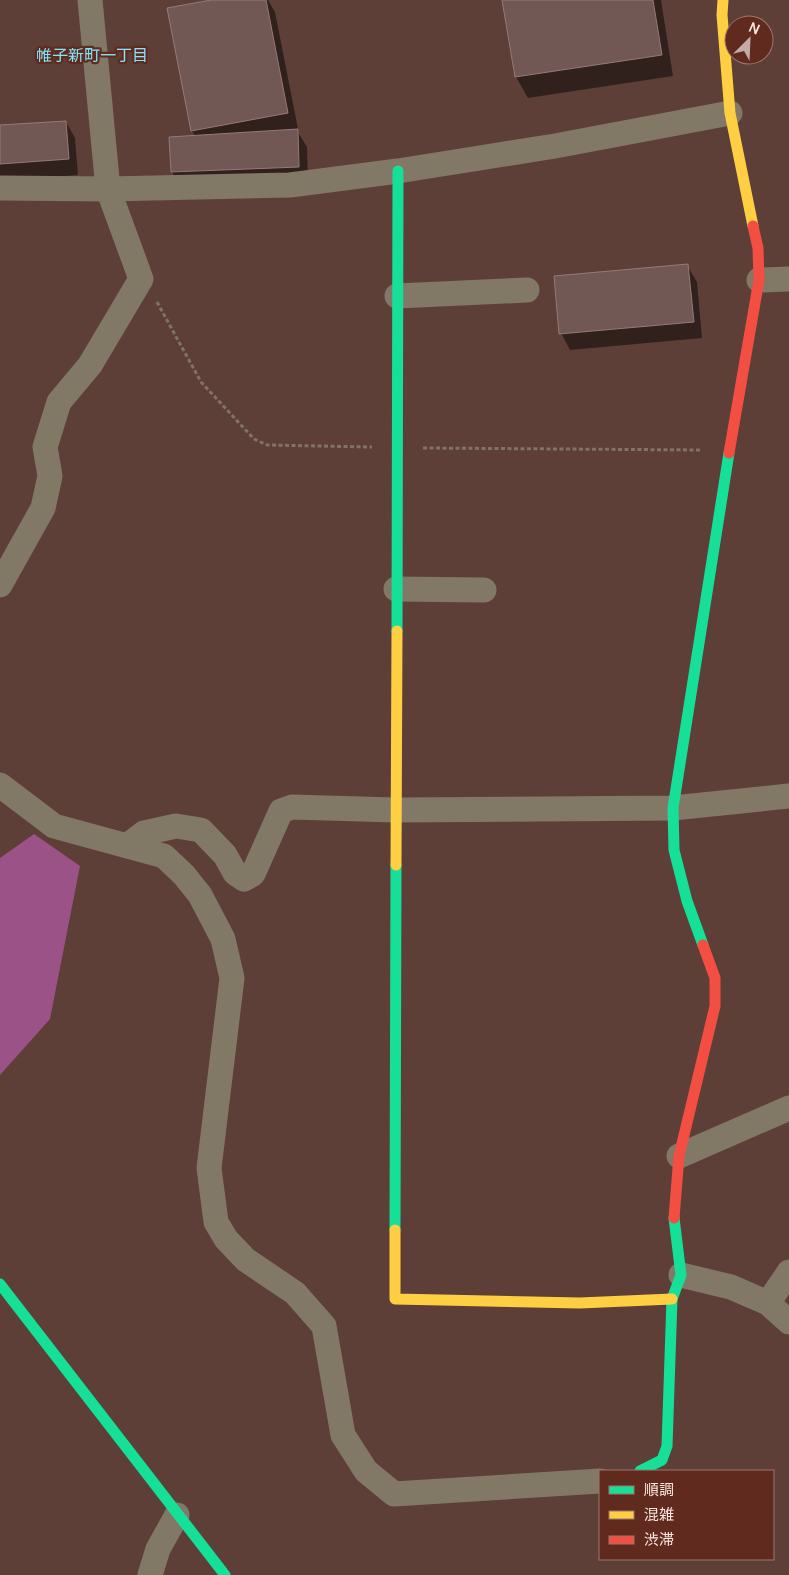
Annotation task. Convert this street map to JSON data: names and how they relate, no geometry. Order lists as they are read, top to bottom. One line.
{"districts":["帷子新町一丁目"],"legend":["順調","混雑","渋滞"],"north":"top right"}
